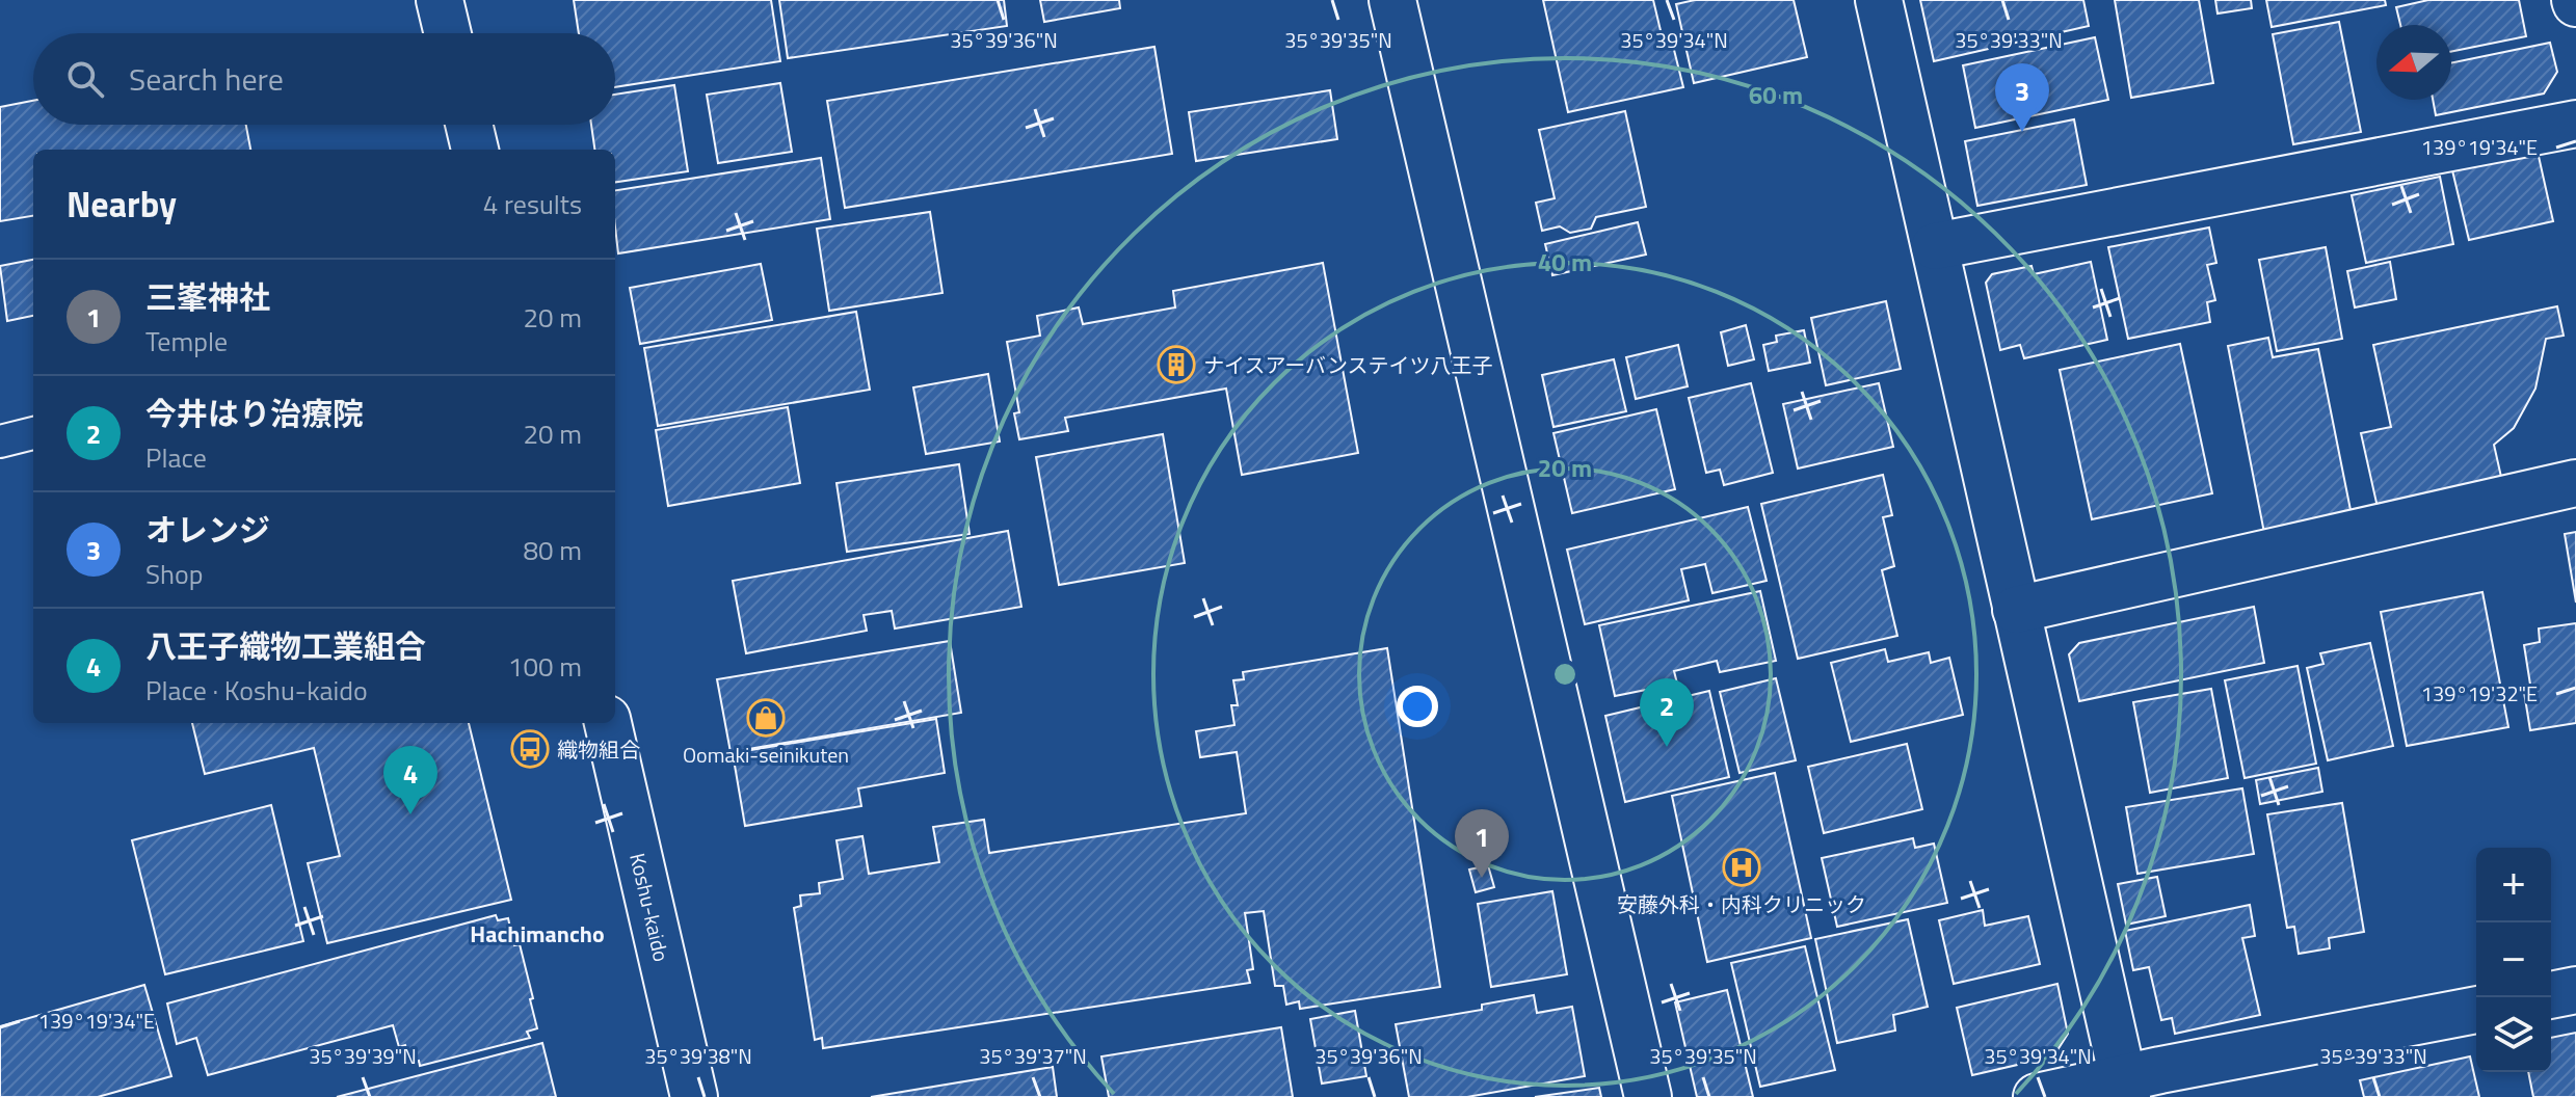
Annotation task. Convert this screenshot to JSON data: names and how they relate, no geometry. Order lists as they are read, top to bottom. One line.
{"streets":{"main road":["Koshu-kaido"]},"districts":["Hachimancho"],"places":{"building":["ナイスアーバンステイツ八王子"],"shop":["Oomaki-seinikuten"],"bus stop":["織物組合"],"hospital":["安藤外科・内科クリニック"]},"north":"left","page":{"search":"Search here","pins":["3","2","4","1"],"heading":["Nearby","4 results"],"list":[{"mark":"1","name":"三峯神社","note":"Temple","value":"20 m"},{"mark":"2","name":"今井はり治療院","note":"Place","value":"20 m"},{"mark":"3","name":"オレンジ","note":"Shop","value":"80 m"},{"mark":"4","name":"八王子織物工業組合","note":"Place · Koshu-kaido","value":"100 m"}],"map_buttons":["+","−"]},"coordinates":["35°39'36\"N","35°39'35\"N","35°39'34\"N","35°39'33\"N","139°19'34\"E","139°19'32\"E","35°39'39\"N","35°39'38\"N","35°39'37\"N"],"rings":["60 m","40 m","20 m"]}
